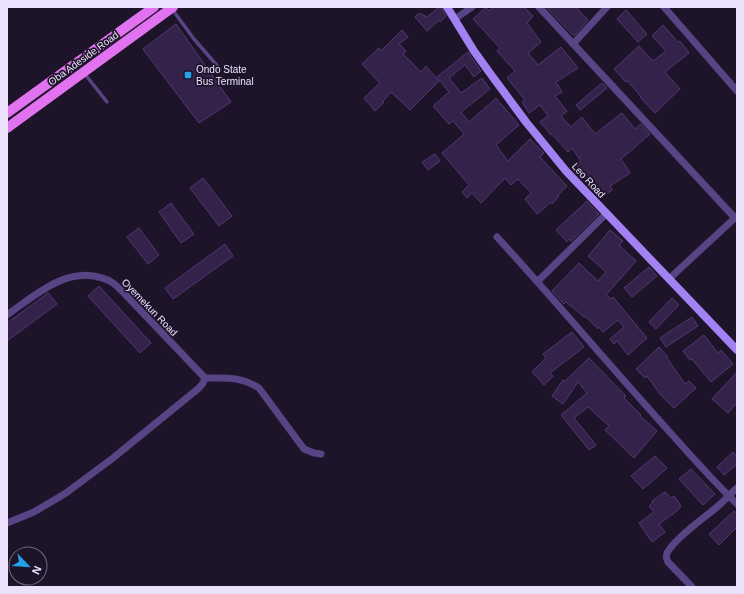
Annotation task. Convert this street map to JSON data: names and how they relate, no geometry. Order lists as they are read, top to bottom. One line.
{"streets":{"main road":["Oba Adeside Road"],"street":["Leo Road","Oyemekun Road"]},"places":{"transit":["Ondo State Bus Terminal"]},"north":"bottom right"}
